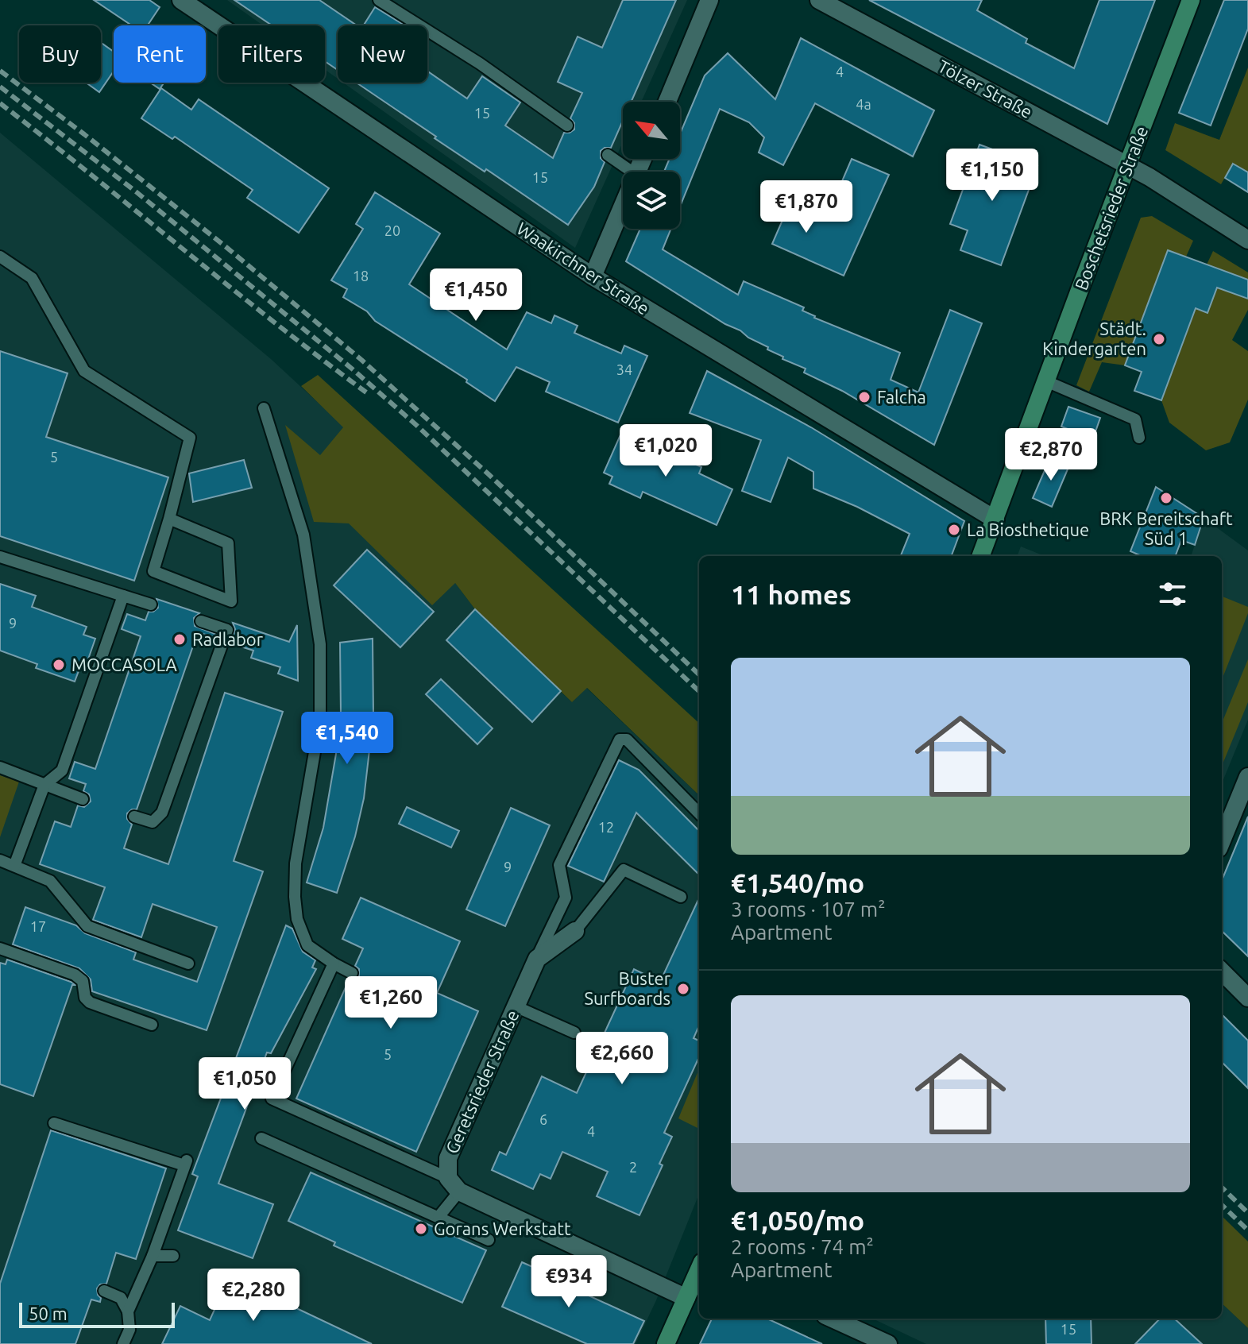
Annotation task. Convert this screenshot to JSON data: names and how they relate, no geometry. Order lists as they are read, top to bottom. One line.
{"streets":{"main road":["Boschetsrieder Straße"],"street":["Tölzer Straße","Waakirchner Straße","Geretsrieder Straße"]},"crossings":[["Tölzer Straße","Boschetsrieder Straße"],["Boschetsrieder Straße","Waakirchner Straße"]],"places":["Städt. Kindergarten","Falcha","BRK Bereitschaft Süd 1","La Biosthetique","Radlabor","MOCCASOLA","Buster Surfboards","Gorans Werkstatt"],"house_numbers":["4","4a","15","15","20","18","34","5","9","12","9","17","5","6","4","2","15"],"scale_bar":"50 m","north":"top left","page":{"chip":["Buy","Rent","Filters","New"],"price":["€1,150","€1,870","€1,450","€1,020","€2,870","€1,540","€1,260","€2,660","€1,050","€934","€2,280"],"heading":"11 homes","list":[{"name":"€1,540/mo","note":"3 rooms · 107 m² · Apartment"},{"name":"€1,050/mo","note":"2 rooms · 74 m² · Apartment"}],"scale":"50 m"}}
